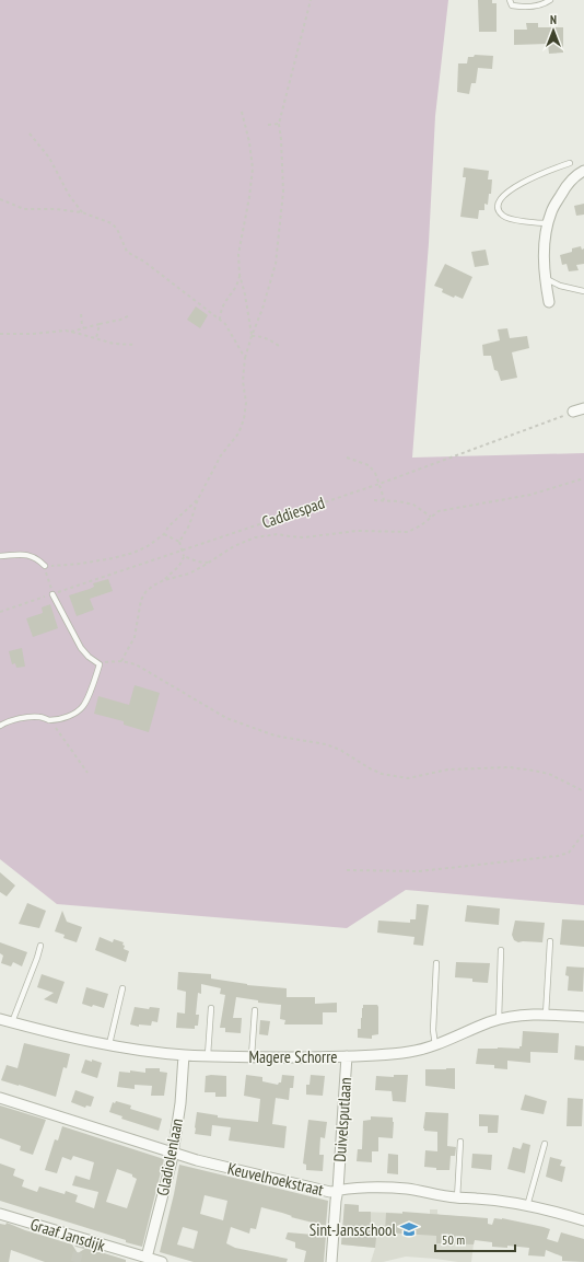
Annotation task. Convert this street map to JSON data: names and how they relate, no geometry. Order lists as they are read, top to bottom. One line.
{"streets":{"street":["Magere Schorre","Duivelsputlaan","Gladiolenlaan","Keuvelhoekstraat","Graaf Jansdijk"],"path":["Caddiespad"]},"crossings":[["Magere Schorre","Duivelsputlaan"],["Magere Schorre","Gladiolenlaan"],["Duivelsputlaan","Keuvelhoekstraat"],["Gladiolenlaan","Keuvelhoekstraat"],["Gladiolenlaan","Graaf Jansdijk"]],"places":{"school or university":["Sint-Jansschool"]},"scale_bar":"50 m","north":"top"}
